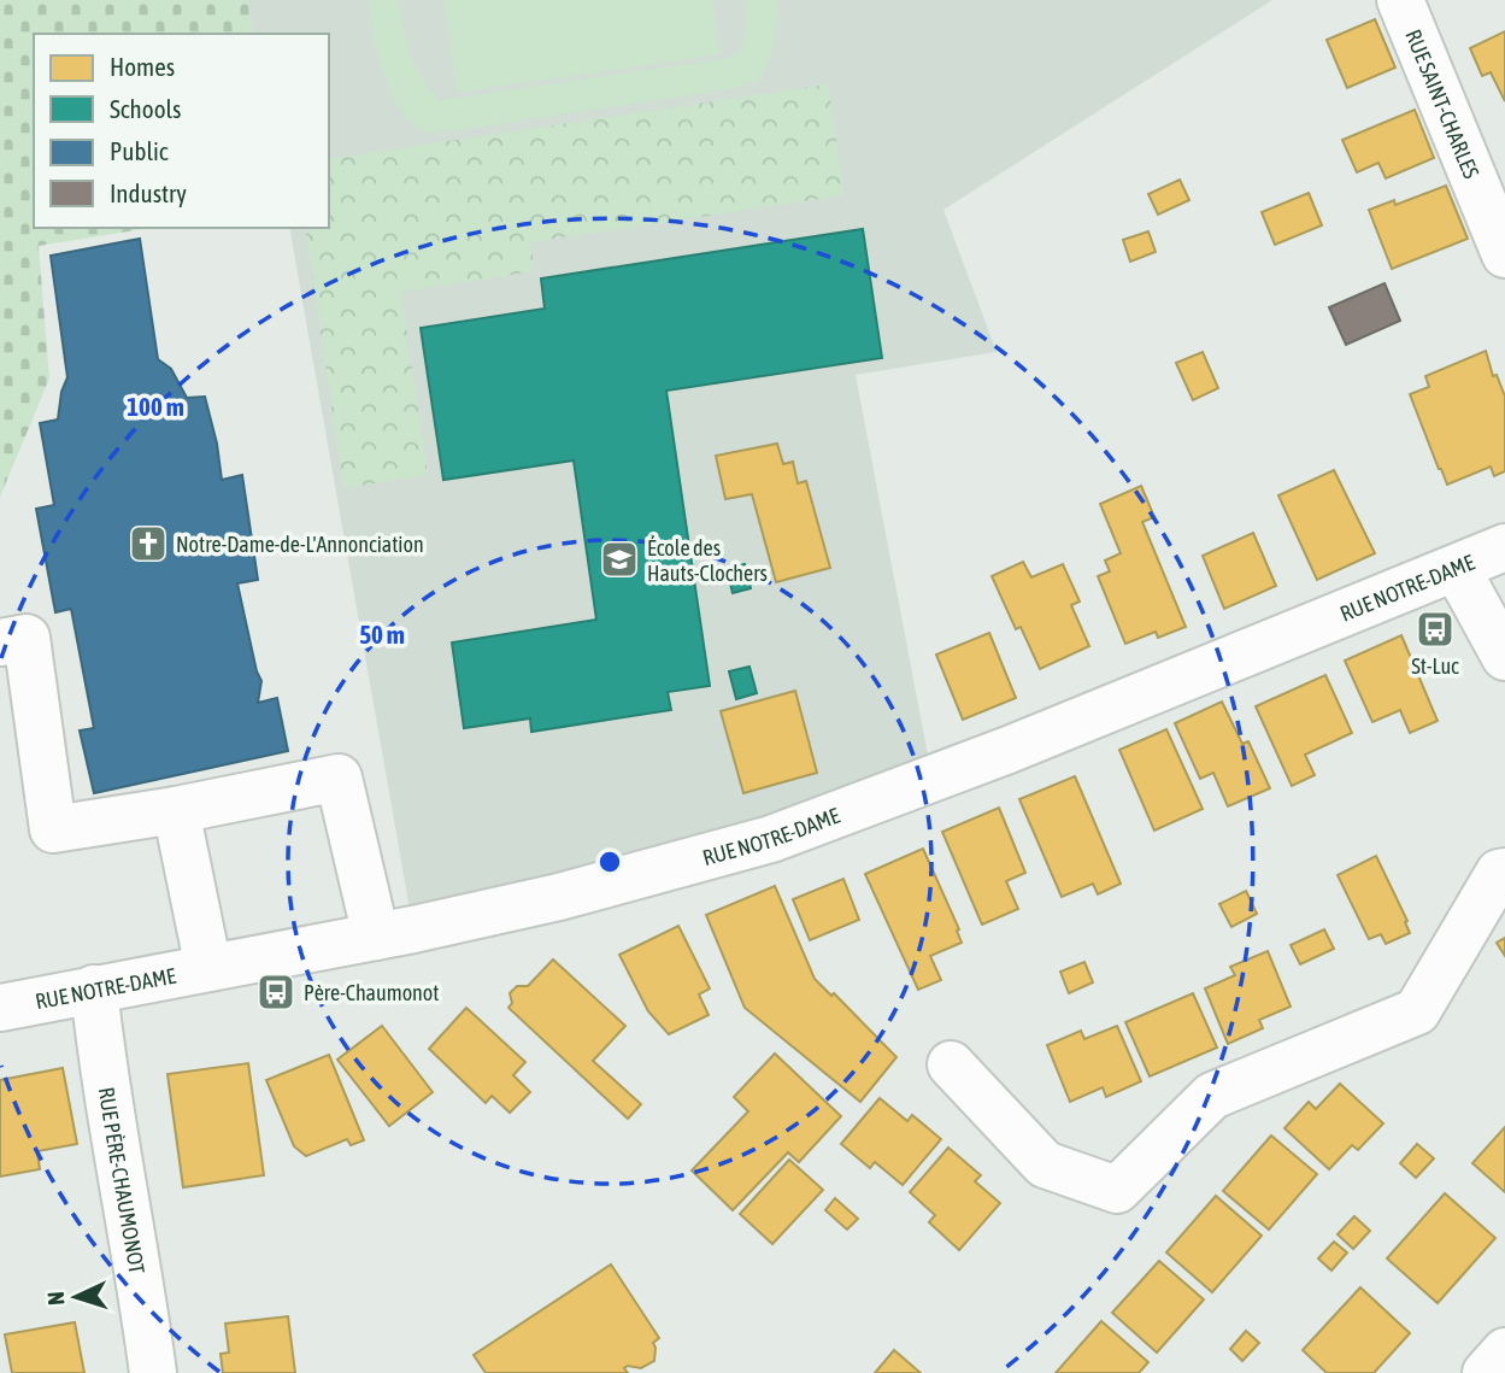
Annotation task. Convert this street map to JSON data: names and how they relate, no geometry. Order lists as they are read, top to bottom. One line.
{"streets":{"street":["RUE SAINT-CHARLES","RUE NOTRE-DAME","RUE PÈRE-CHAUMONOT"]},"crossings":[["RUE NOTRE-DAME","RUE PÈRE-CHAUMONOT"]],"places":{"church":["Notre-Dame-de-L'Annonciation"],"school or university":["École des Hauts-Clochers"],"bus stop":["St-Luc","Père-Chaumonot"]},"legend":["Homes","Schools","Public","Industry"],"north":"left","rings":["100 m","50 m"]}
